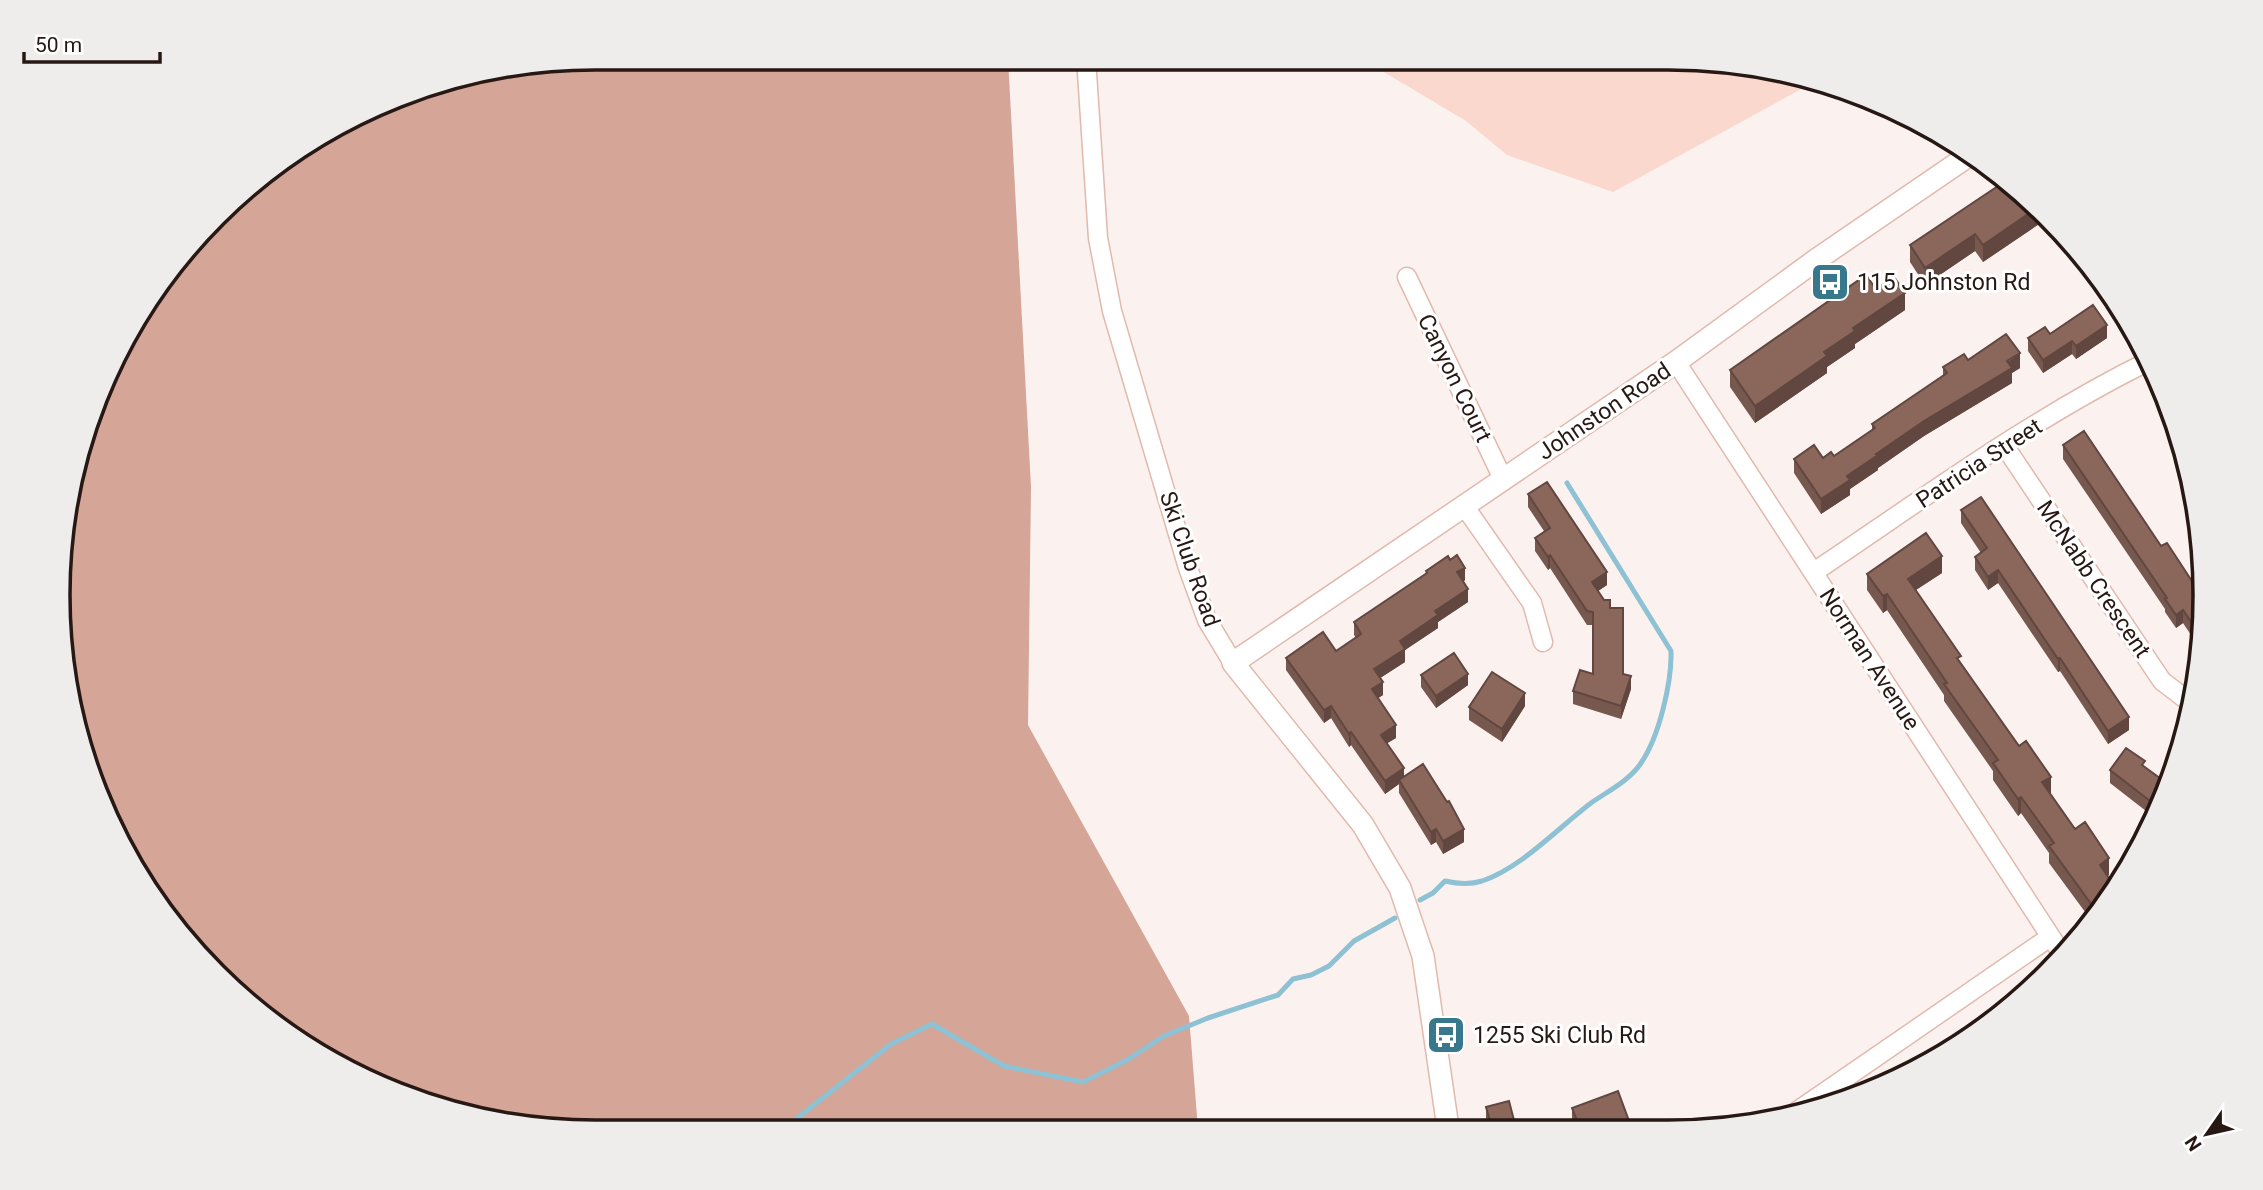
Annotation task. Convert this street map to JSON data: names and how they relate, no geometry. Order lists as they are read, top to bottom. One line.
{"streets":{"street":["Canyon Court","Johnston Road","Patricia Street","Ski Club Road","McNabb Crescent","Norman Avenue"]},"crossings":[["Canyon Court","Johnston Road"],["Johnston Road","Ski Club Road"],["Johnston Road","Norman Avenue"],["Patricia Street","McNabb Crescent"],["Patricia Street","Norman Avenue"]],"places":{"bus stop":["115 Johnston Rd","1255 Ski Club Rd"]},"scale_bar":"50 m","north":"bottom left"}
